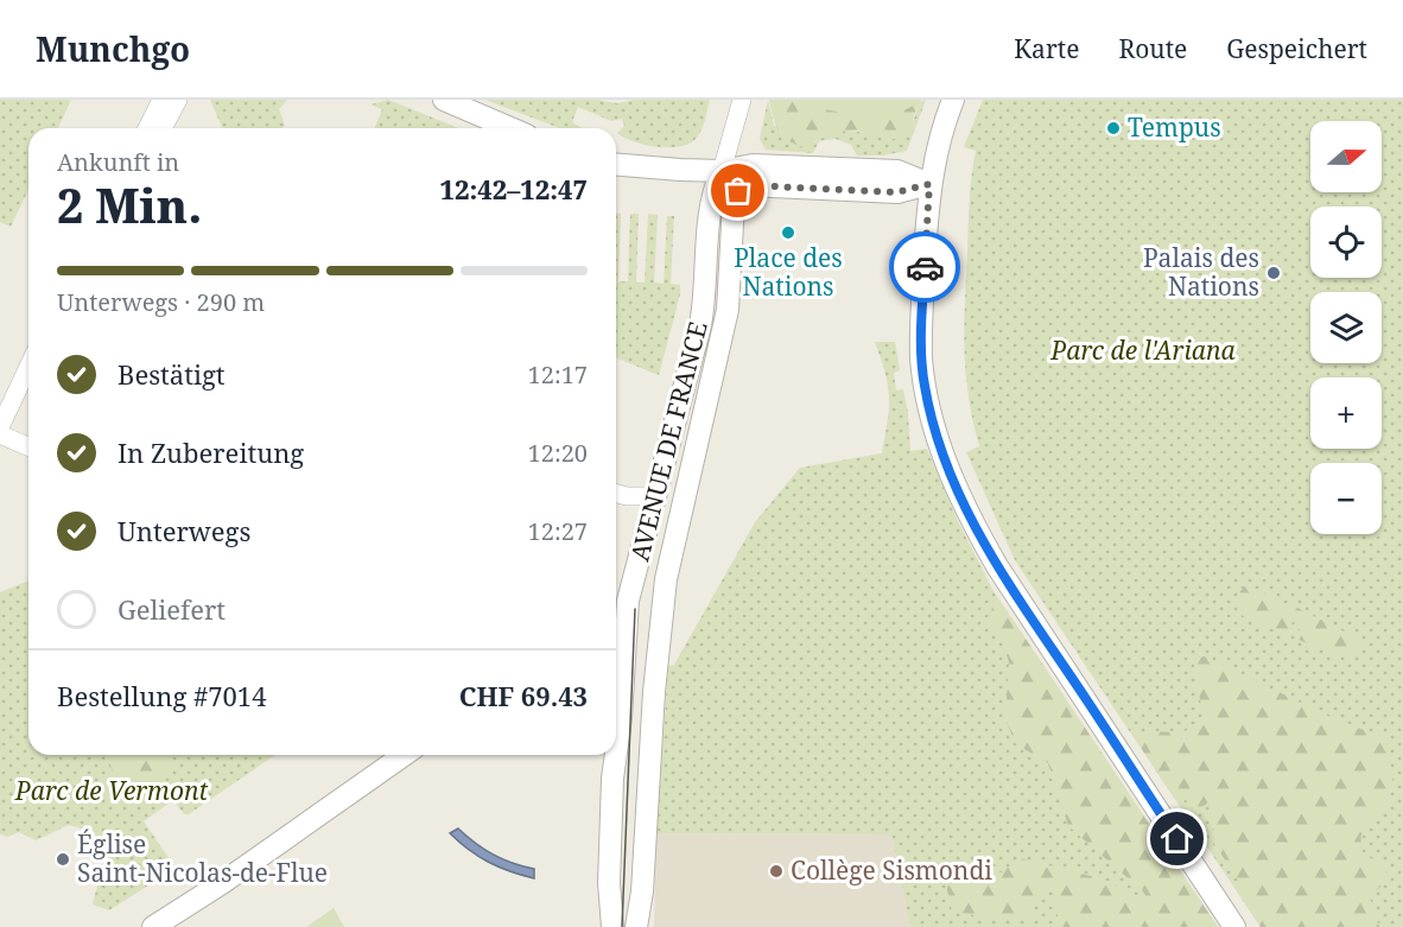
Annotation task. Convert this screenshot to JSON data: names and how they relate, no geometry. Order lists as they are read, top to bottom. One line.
{"streets":{"main road":["AVENUE DE FRANCE"]},"parks":["Parc de l'Ariana","Parc de Vermont"],"places":["Tempus","Place des Nations","Palais des Nations","Église Saint-Nicolas-de-Flue","Collège Sismondi"],"north":"right","page":{"header":"Munchgo","nav":["Karte","Route","Gespeichert"],"map_buttons":["+","−"],"heading":["2 Min.","Ankunft in","12:42–12:47"],"panel":["Bestellung #7014","CHF 69.43"],"bar":"Unterwegs · 290 m","list":[["Bestätigt","12:17"],["In Zubereitung","12:20"],["Unterwegs","12:27"],"Geliefert"]}}
